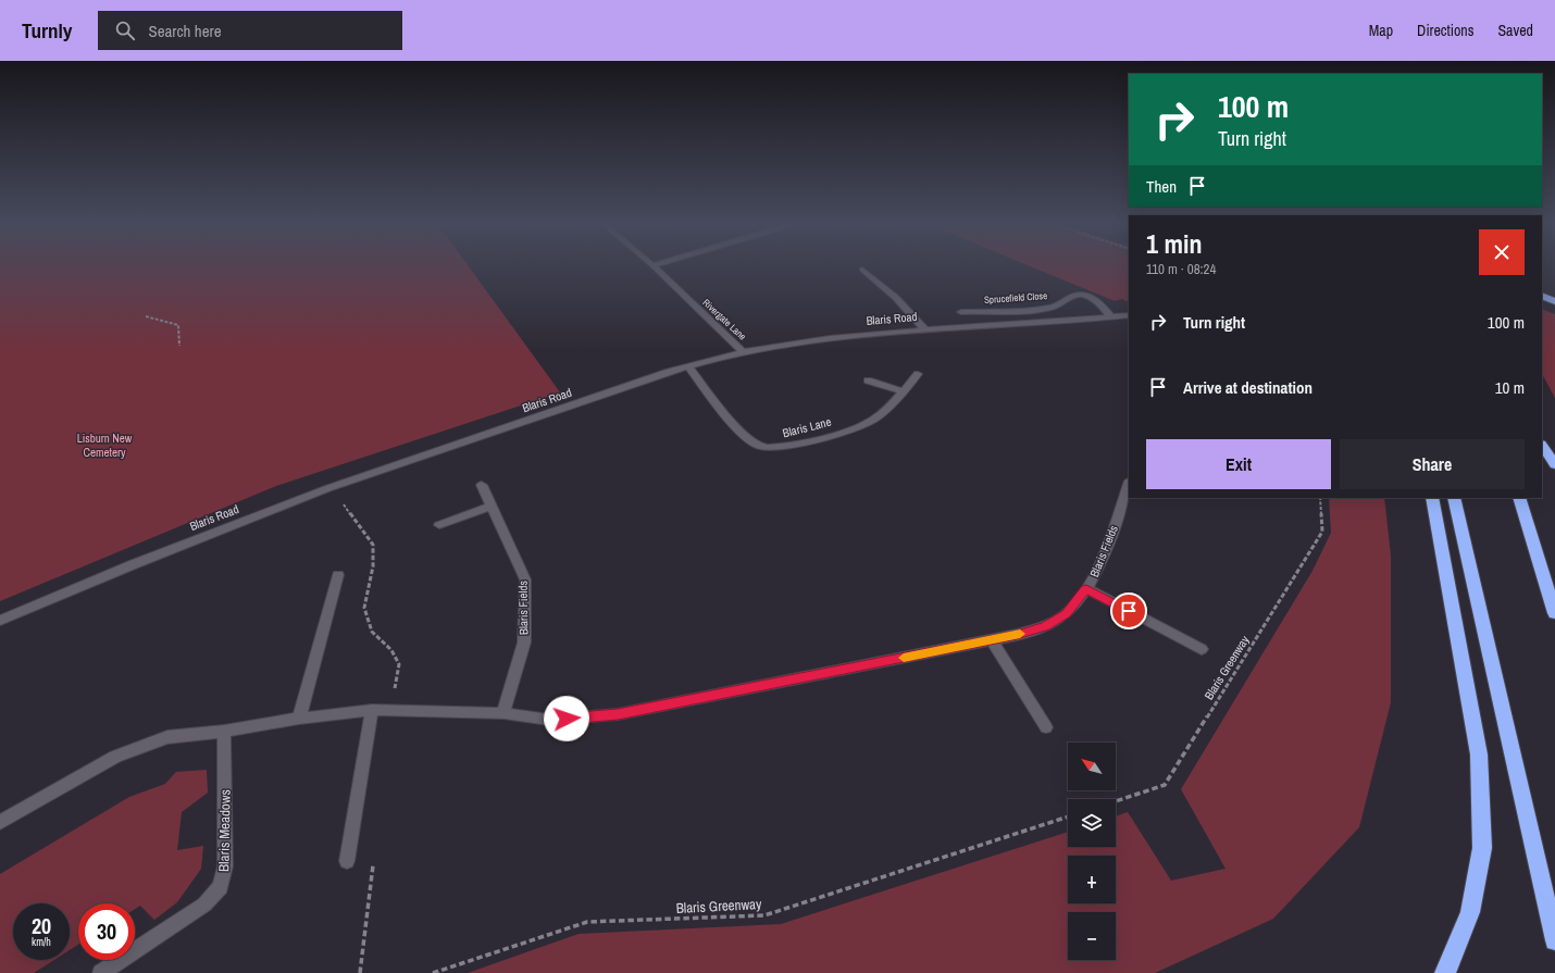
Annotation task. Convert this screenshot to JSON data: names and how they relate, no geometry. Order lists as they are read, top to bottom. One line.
{"streets":{"street":["Sprucefield Close","Blaris Road","Rivergate Lane","Blaris Lane","Blaris Fields","Blaris Meadows"],"path":["Blaris Greenway"]},"crossings":[["Sprucefield Close","Blaris Road"],["Blaris Road","Rivergate Lane"],["Blaris Road","Blaris Lane"]],"parks":["Lisburn New Cemetery"],"north":"top left","page":{"header":"Turnly","search":"Search here","nav":["Map","Directions","Saved"],"turn":["100 m","Turn right"],"then":"Then","heading":["1 min","110 m · 08:24"],"list":[{"name":"Turn right","value":"100 m"},{"name":"Arrive at destination","value":"10 m"}],"buttons":["Exit","Share"],"map_buttons":["+","−"],"speed":"20 km/h","limit":"30"}}
